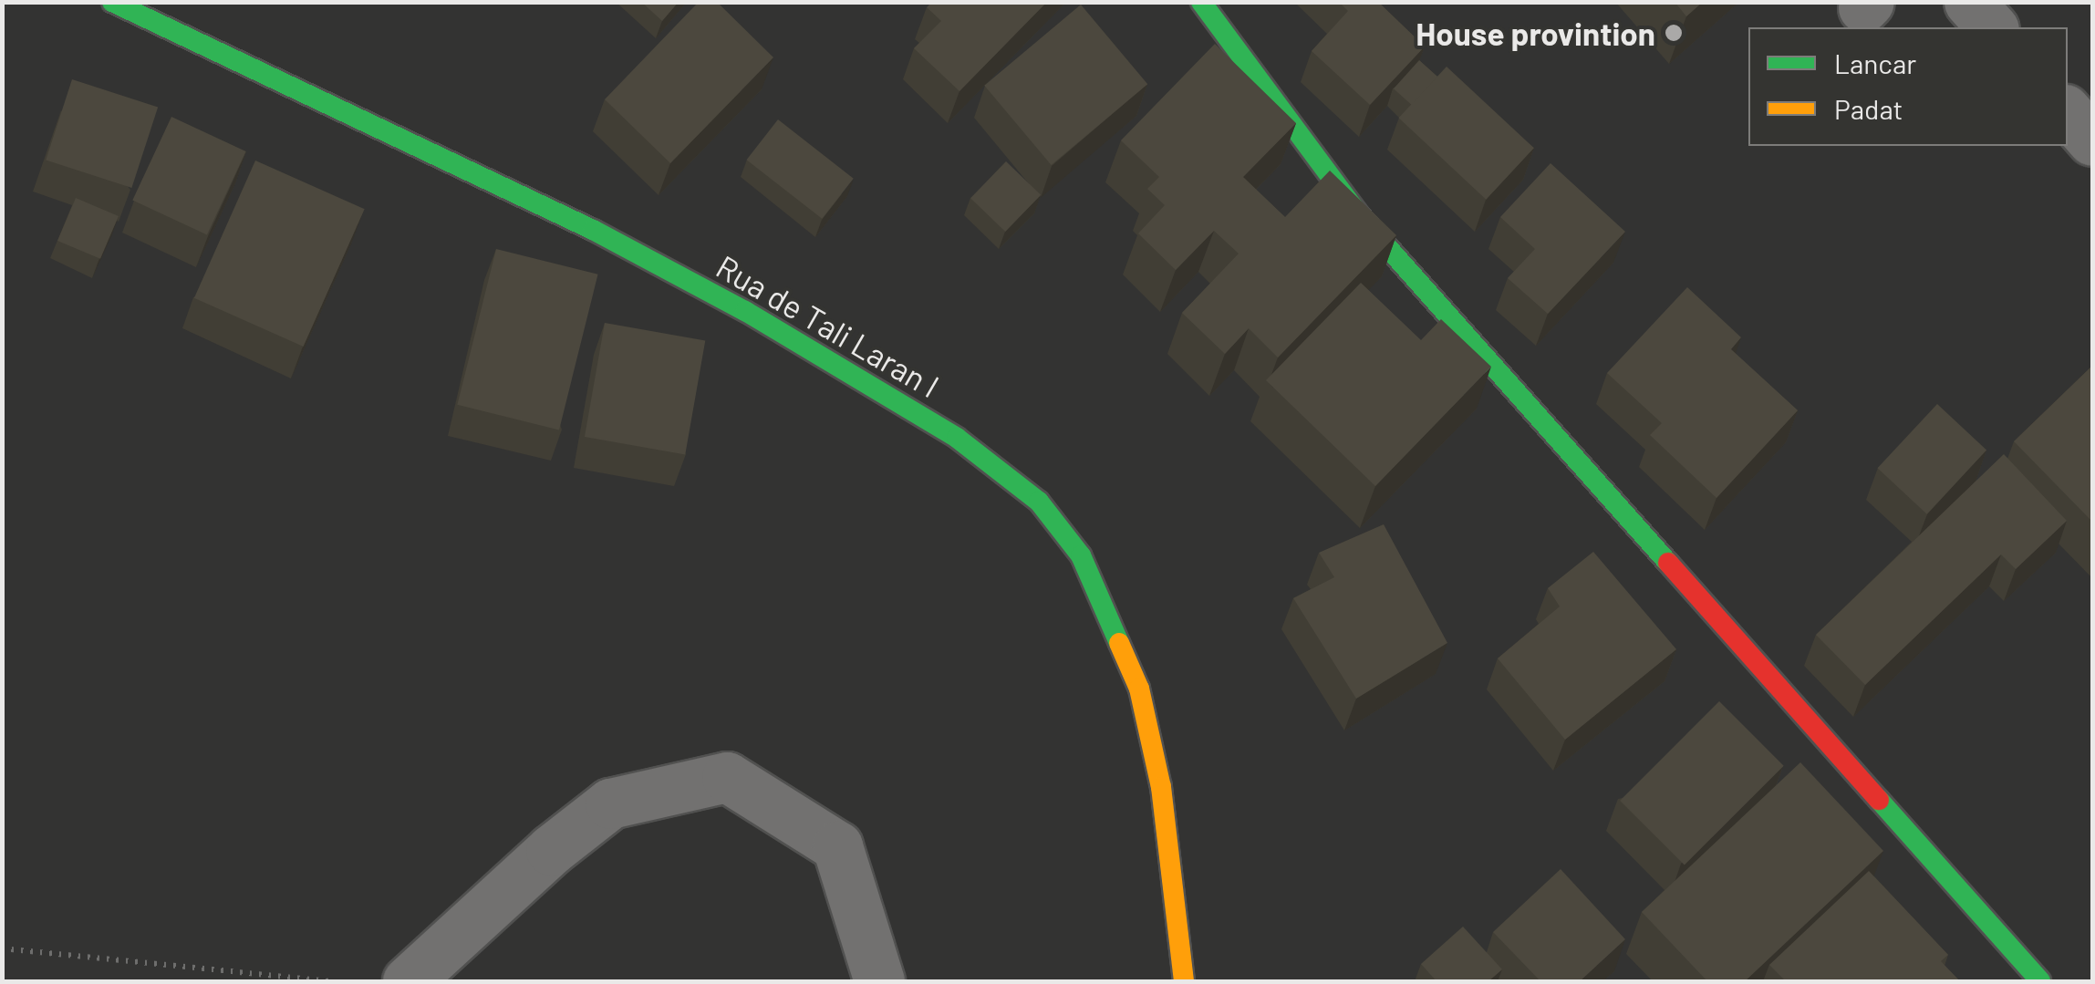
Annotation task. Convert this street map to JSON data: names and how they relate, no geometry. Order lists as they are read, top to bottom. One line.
{"streets":{"main road":["Rua de Tali Laran I"]},"places":["House provintion"],"legend":["Lancar","Padat"]}
